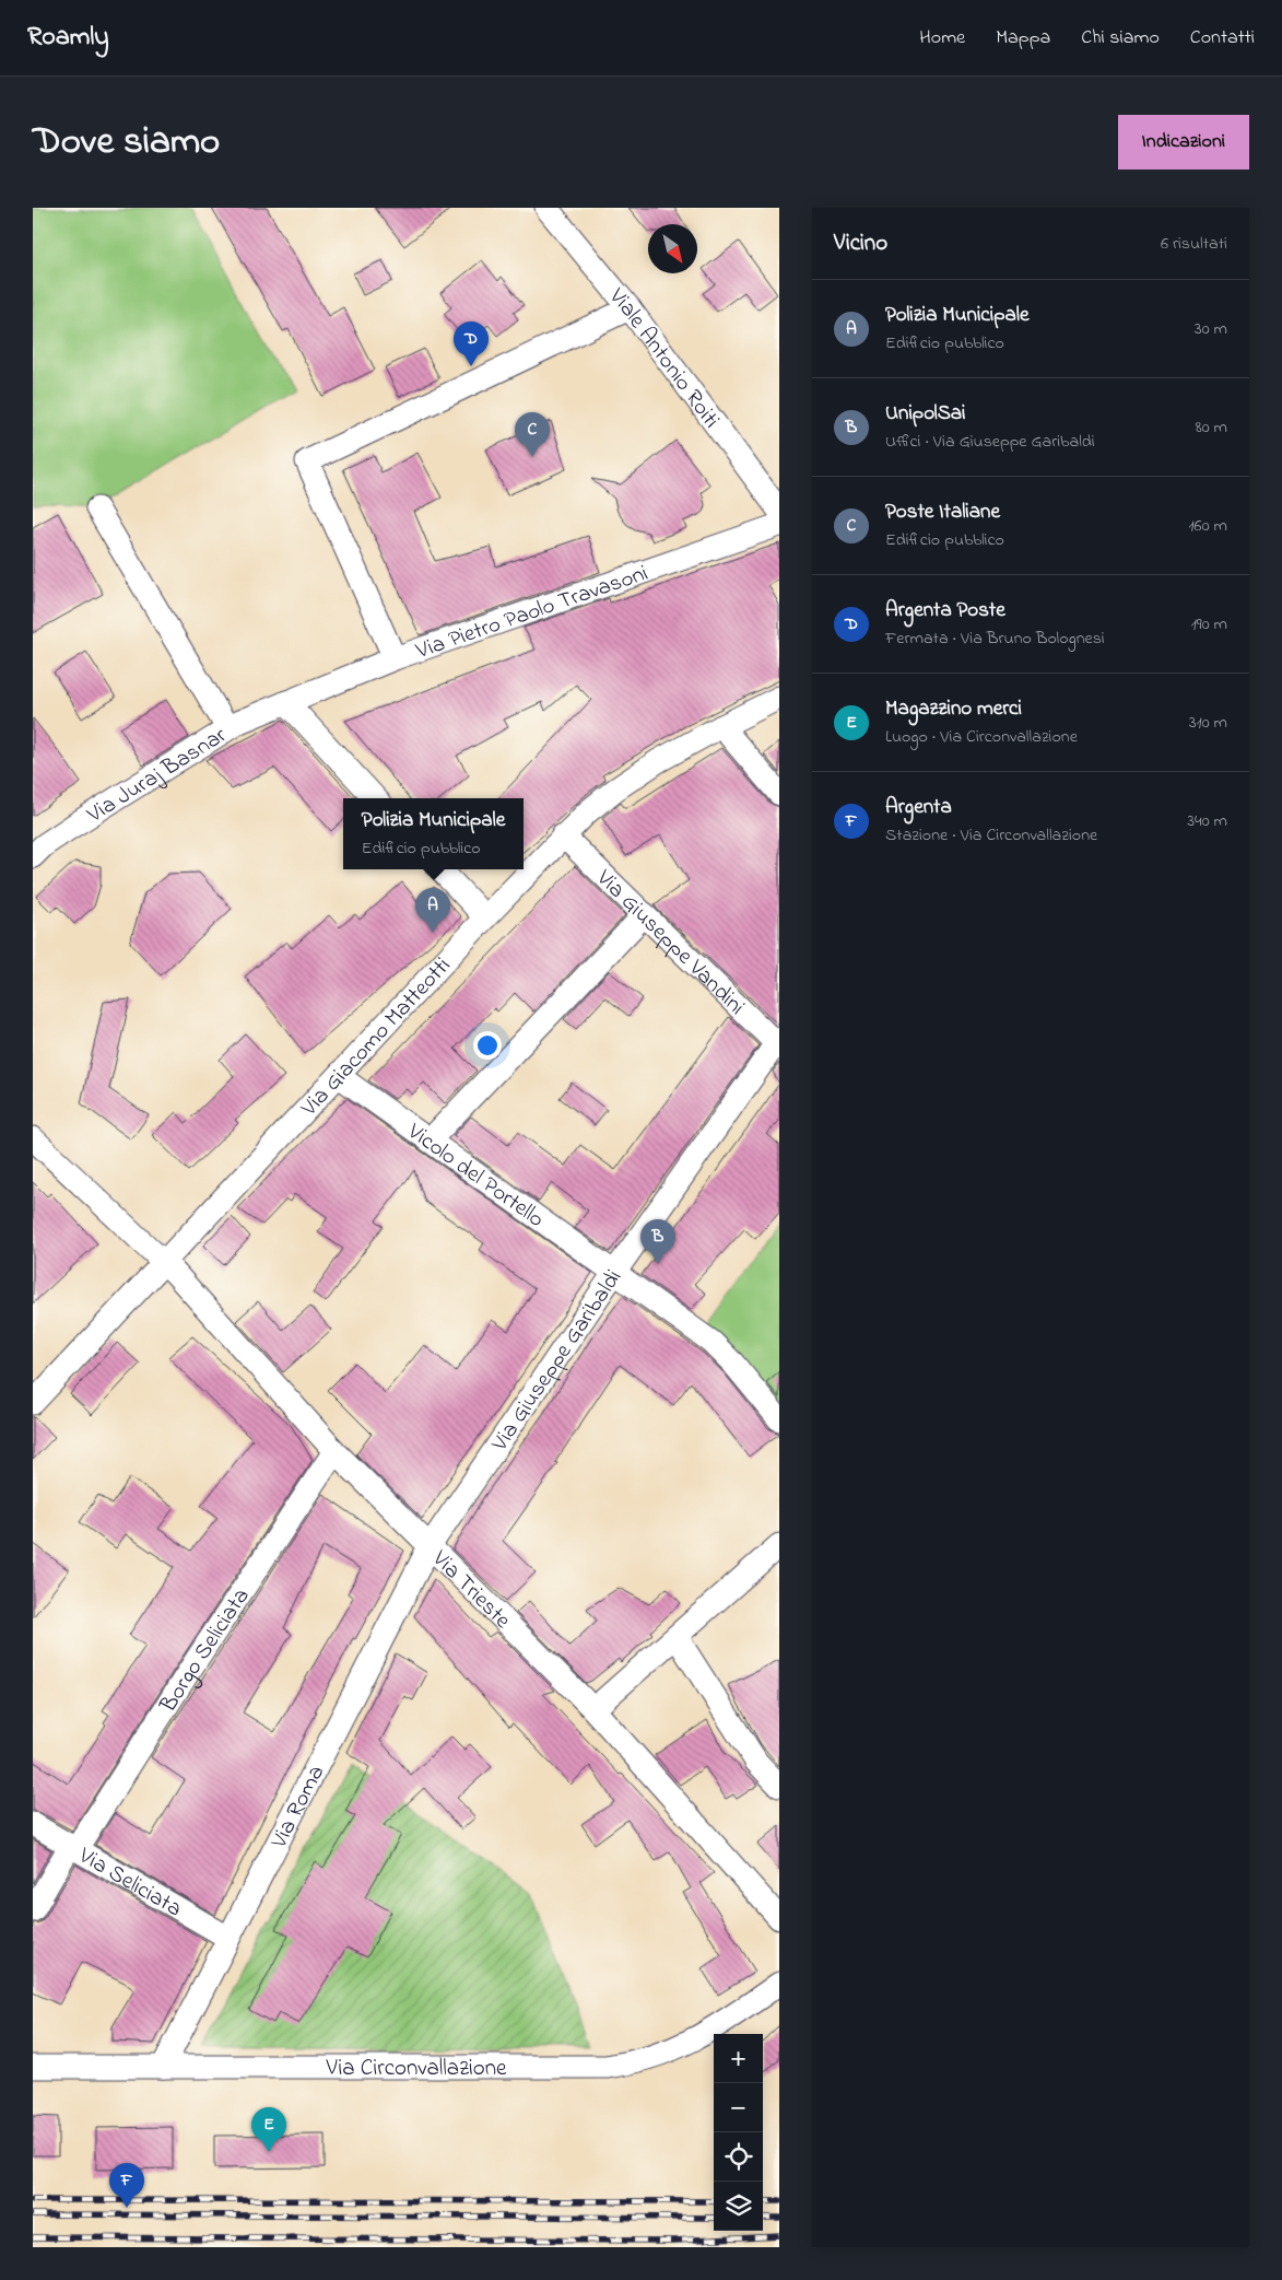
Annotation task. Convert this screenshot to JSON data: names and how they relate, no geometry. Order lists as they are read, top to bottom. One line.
{"streets":{"street":["Viale Antonio Roiti","Via Pietro Paolo Travasoni","Via Juraj Basnar","Via Giuseppe Vandini","Via Giacomo Matteotti","Vicolo del Portello","Via Giuseppe Garibaldi","Via Trieste","Borgo Seliciata","Via Roma","Via Seliciata","Via Circonvallazione"]},"crossings":[["Via Pietro Paolo Travasoni","Via Juraj Basnar"],["Via Giuseppe Vandini","Via Giacomo Matteotti"],["Via Giuseppe Vandini","Via Giuseppe Garibaldi"],["Via Giacomo Matteotti","Vicolo del Portello"],["Via Giacomo Matteotti","Via Trieste"],["Vicolo del Portello","Via Giuseppe Garibaldi"],["Via Giuseppe Garibaldi","Via Trieste"],["Via Giuseppe Garibaldi","Via Roma"],["Via Trieste","Borgo Seliciata"],["Via Trieste","Via Roma"],["Borgo Seliciata","Via Seliciata"],["Via Roma","Via Seliciata"],["Via Roma","Via Circonvallazione"]],"north":"bottom right","page":{"header":"Roamly","nav":["Home","Mappa","Chi siamo","Contatti"],"title":"Dove siamo","buttons":"Indicazioni","heading":["Vicino","6 risultati"],"list":[{"mark":"A","name":"Polizia Municipale","note":"Edificio pubblico","value":"30 m"},{"mark":"B","name":"UnipolSai","note":"Uffici · Via Giuseppe Garibaldi","value":"80 m"},{"mark":"C","name":"Poste Italiane","note":"Edificio pubblico","value":"160 m"},{"mark":"D","name":"Argenta Poste","note":"Fermata · Via Bruno Bolognesi","value":"190 m"},{"mark":"E","name":"Magazzino merci","note":"Luogo · Via Circonvallazione","value":"310 m"},{"mark":"F","name":"Argenta","note":"Stazione · Via Circonvallazione","value":"340 m"}],"pins":["D","C","A","B","E","F"],"popup":["Polizia Municipale","Edificio pubblico"],"map_buttons":["+","−"]}}
